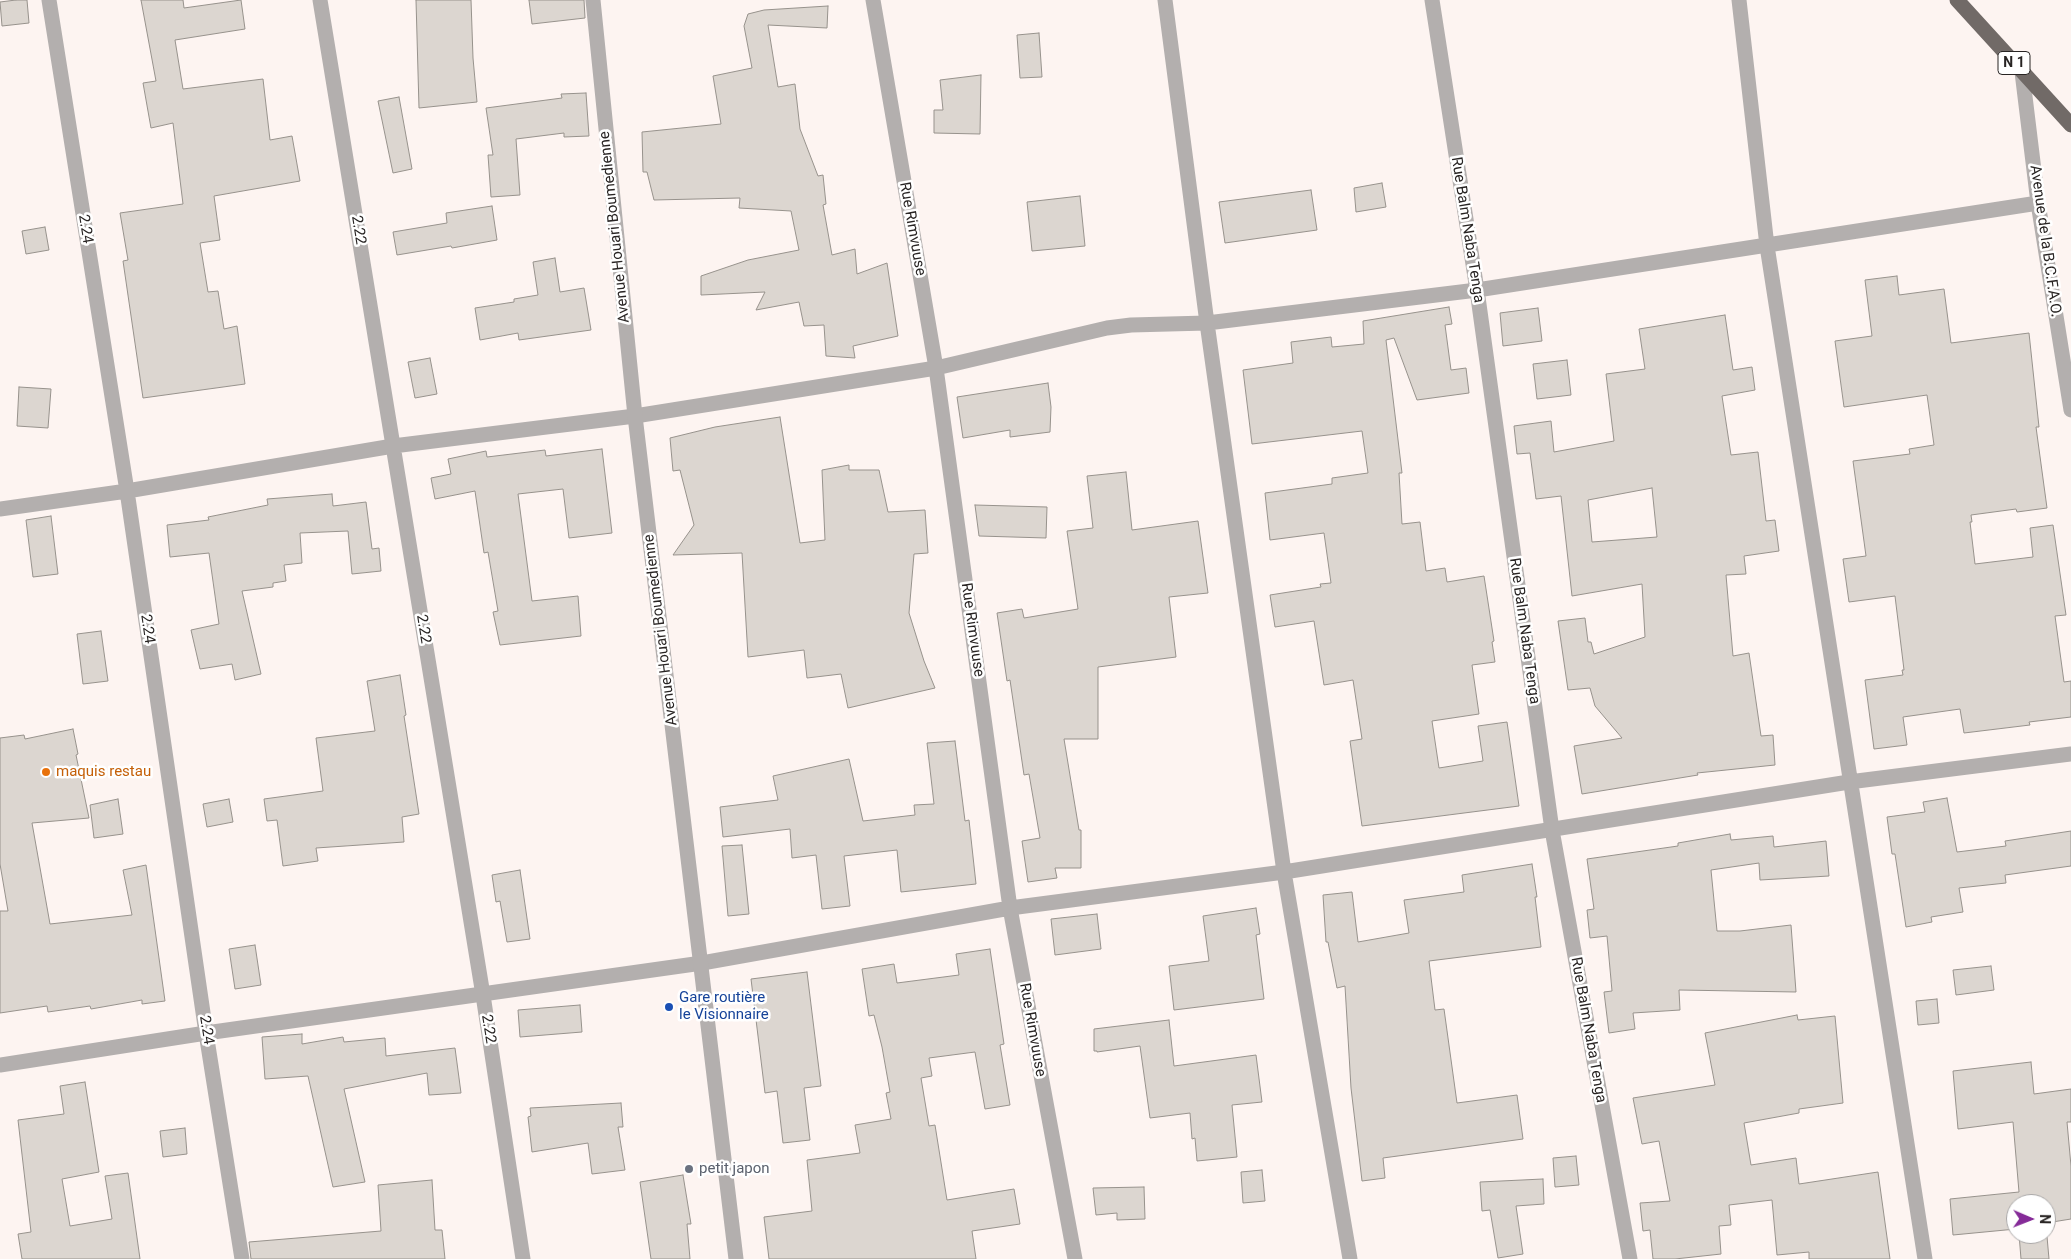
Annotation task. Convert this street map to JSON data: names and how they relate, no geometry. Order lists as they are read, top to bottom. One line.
{"streets":{"highway":["N 1"],"street":["Avenue Houari Boumedienne","2.24","Rue Rimvuuse","2.22","Rue Balm Naba Tenga","Avenue de la B.C.F.A.O."]},"crossings":[["N 1","Avenue de la B.C.F.A.O."]],"places":["maquis restau","Gare routière le Visionnaire","petit japon"],"north":"right"}
